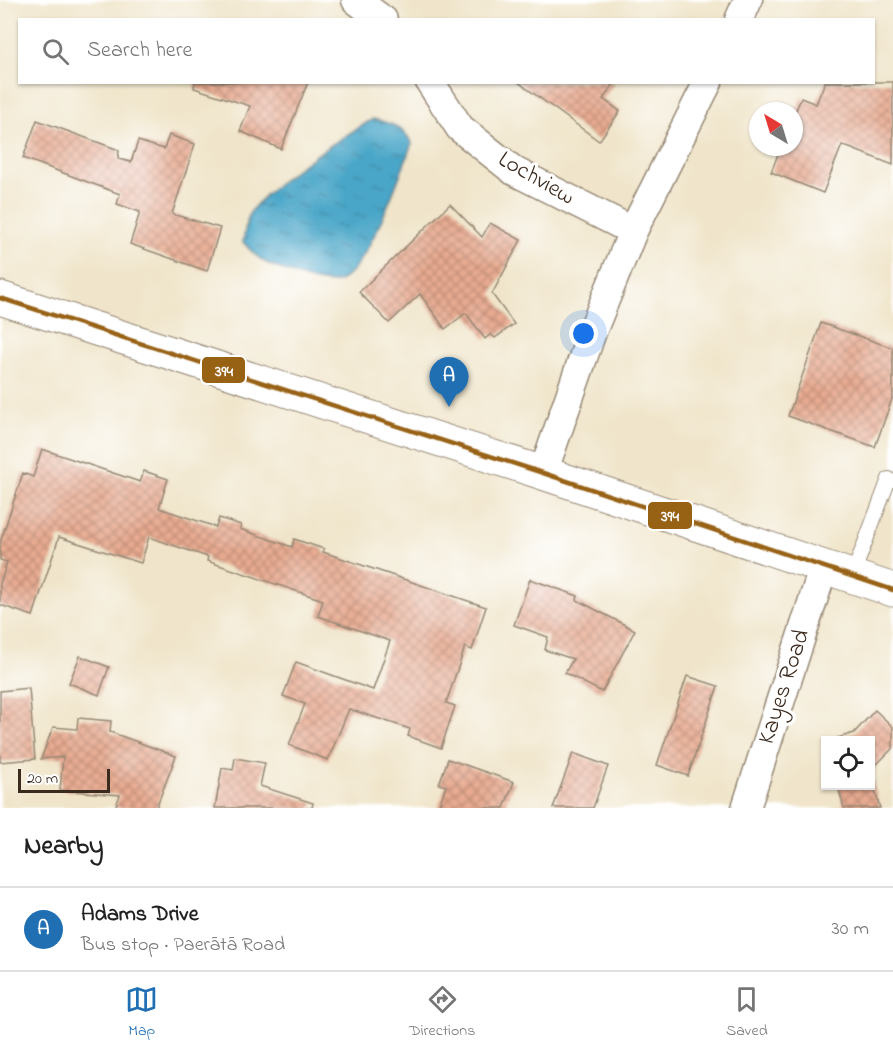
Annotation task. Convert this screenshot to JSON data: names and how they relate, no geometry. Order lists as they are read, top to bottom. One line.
{"streets":{"street":["Lochview","Kayes Road"]},"lines":["transit line 394"],"scale_bar":"20 m","north":"top left","page":{"search":"Search here","pins":"A","scale":"20 m","heading":"Nearby","list":[{"mark":"A","name":"Adams Drive","note":"Bus stop · Paerātā Road","value":"30 m"}],"nav":["Map","Directions","Saved"]}}
